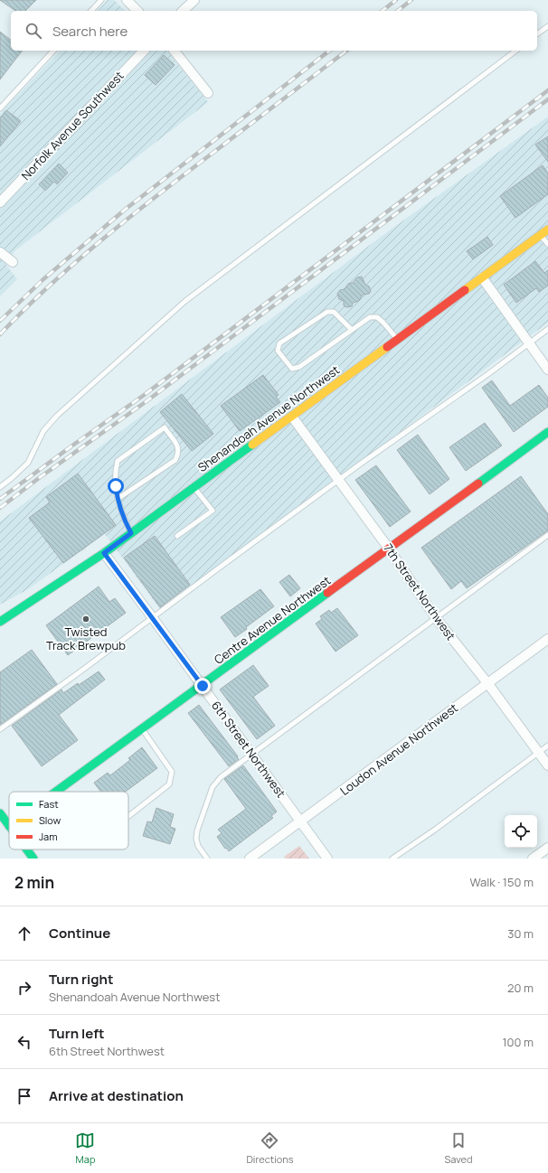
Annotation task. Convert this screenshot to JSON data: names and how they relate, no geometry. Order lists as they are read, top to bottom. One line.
{"streets":{"street":["Norfolk Avenue Southwest","Shenandoah Avenue Northwest","7th Street Northwest","Centre Avenue Northwest","6th Street Northwest","Loudon Avenue Northwest"]},"crossings":[["Shenandoah Avenue Northwest","7th Street Northwest"],["Shenandoah Avenue Northwest","6th Street Northwest"],["7th Street Northwest","Centre Avenue Northwest"],["7th Street Northwest","Loudon Avenue Northwest"],["Centre Avenue Northwest","6th Street Northwest"],["6th Street Northwest","Loudon Avenue Northwest"]],"places":["Twisted Track Brewpub"],"legend":["Fast","Slow","Jam"],"page":{"search":"Search here","heading":["2 min","Walk · 150 m"],"list":[["Continue","30 m"],["Turn right","Shenandoah Avenue Northwest","20 m"],["Turn left","6th Street Northwest","100 m"],"Arrive at destination"],"nav":["Map","Directions","Saved"]}}
